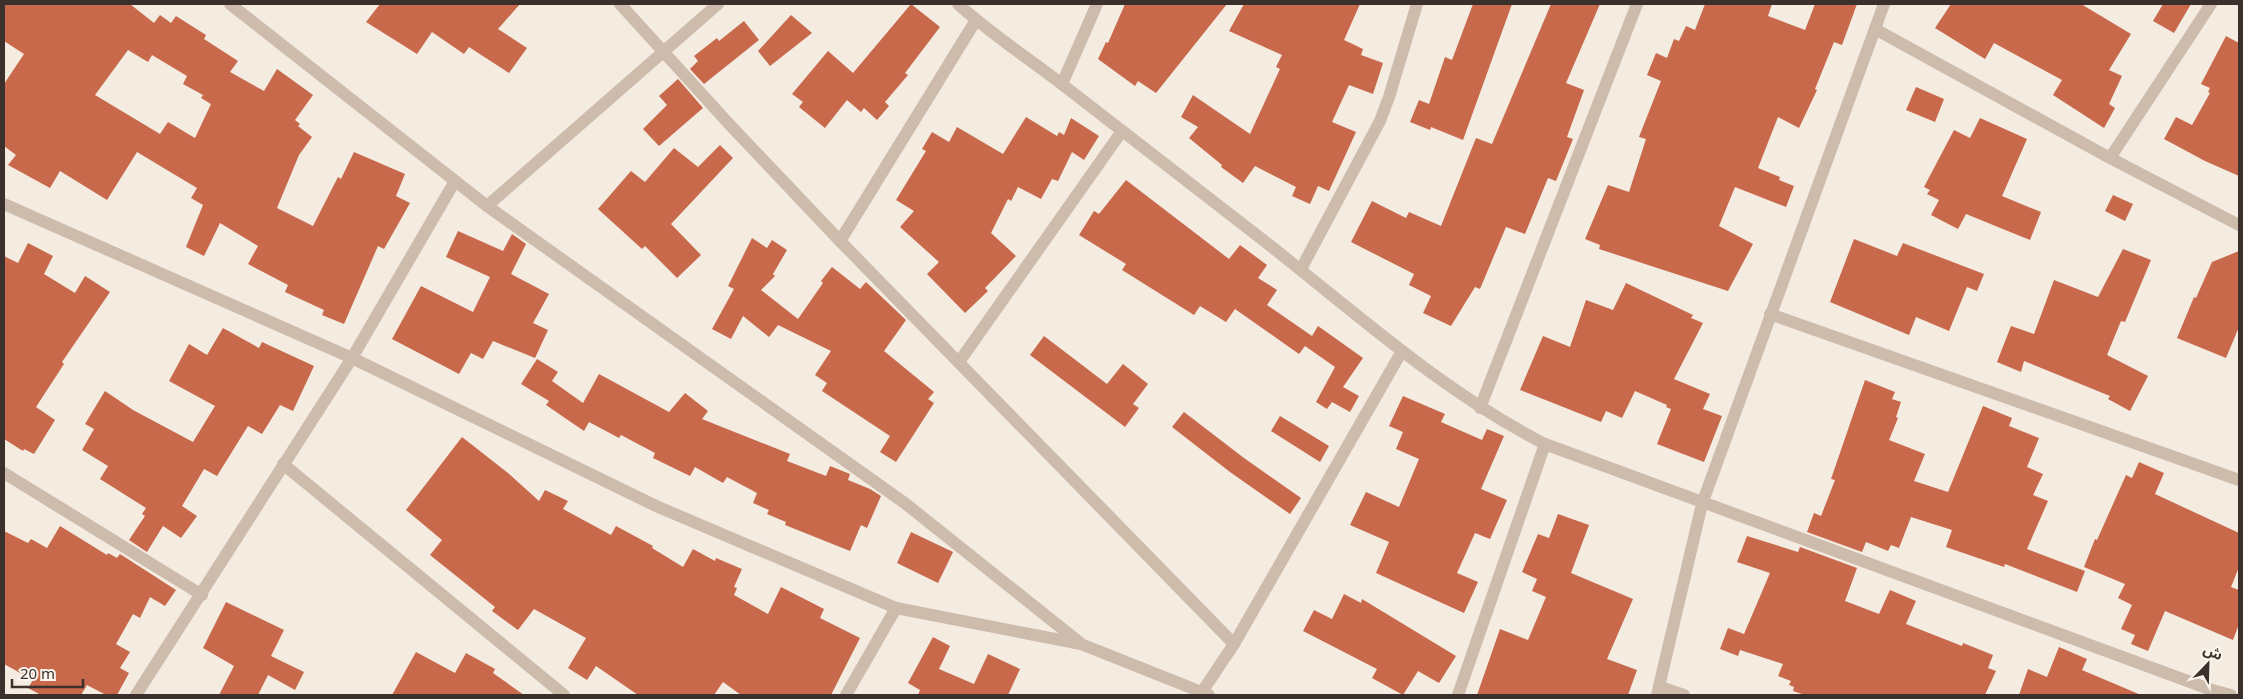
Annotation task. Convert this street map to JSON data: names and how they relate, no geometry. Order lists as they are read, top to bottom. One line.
{"scale_bar":"20 m","north":"top right"}
